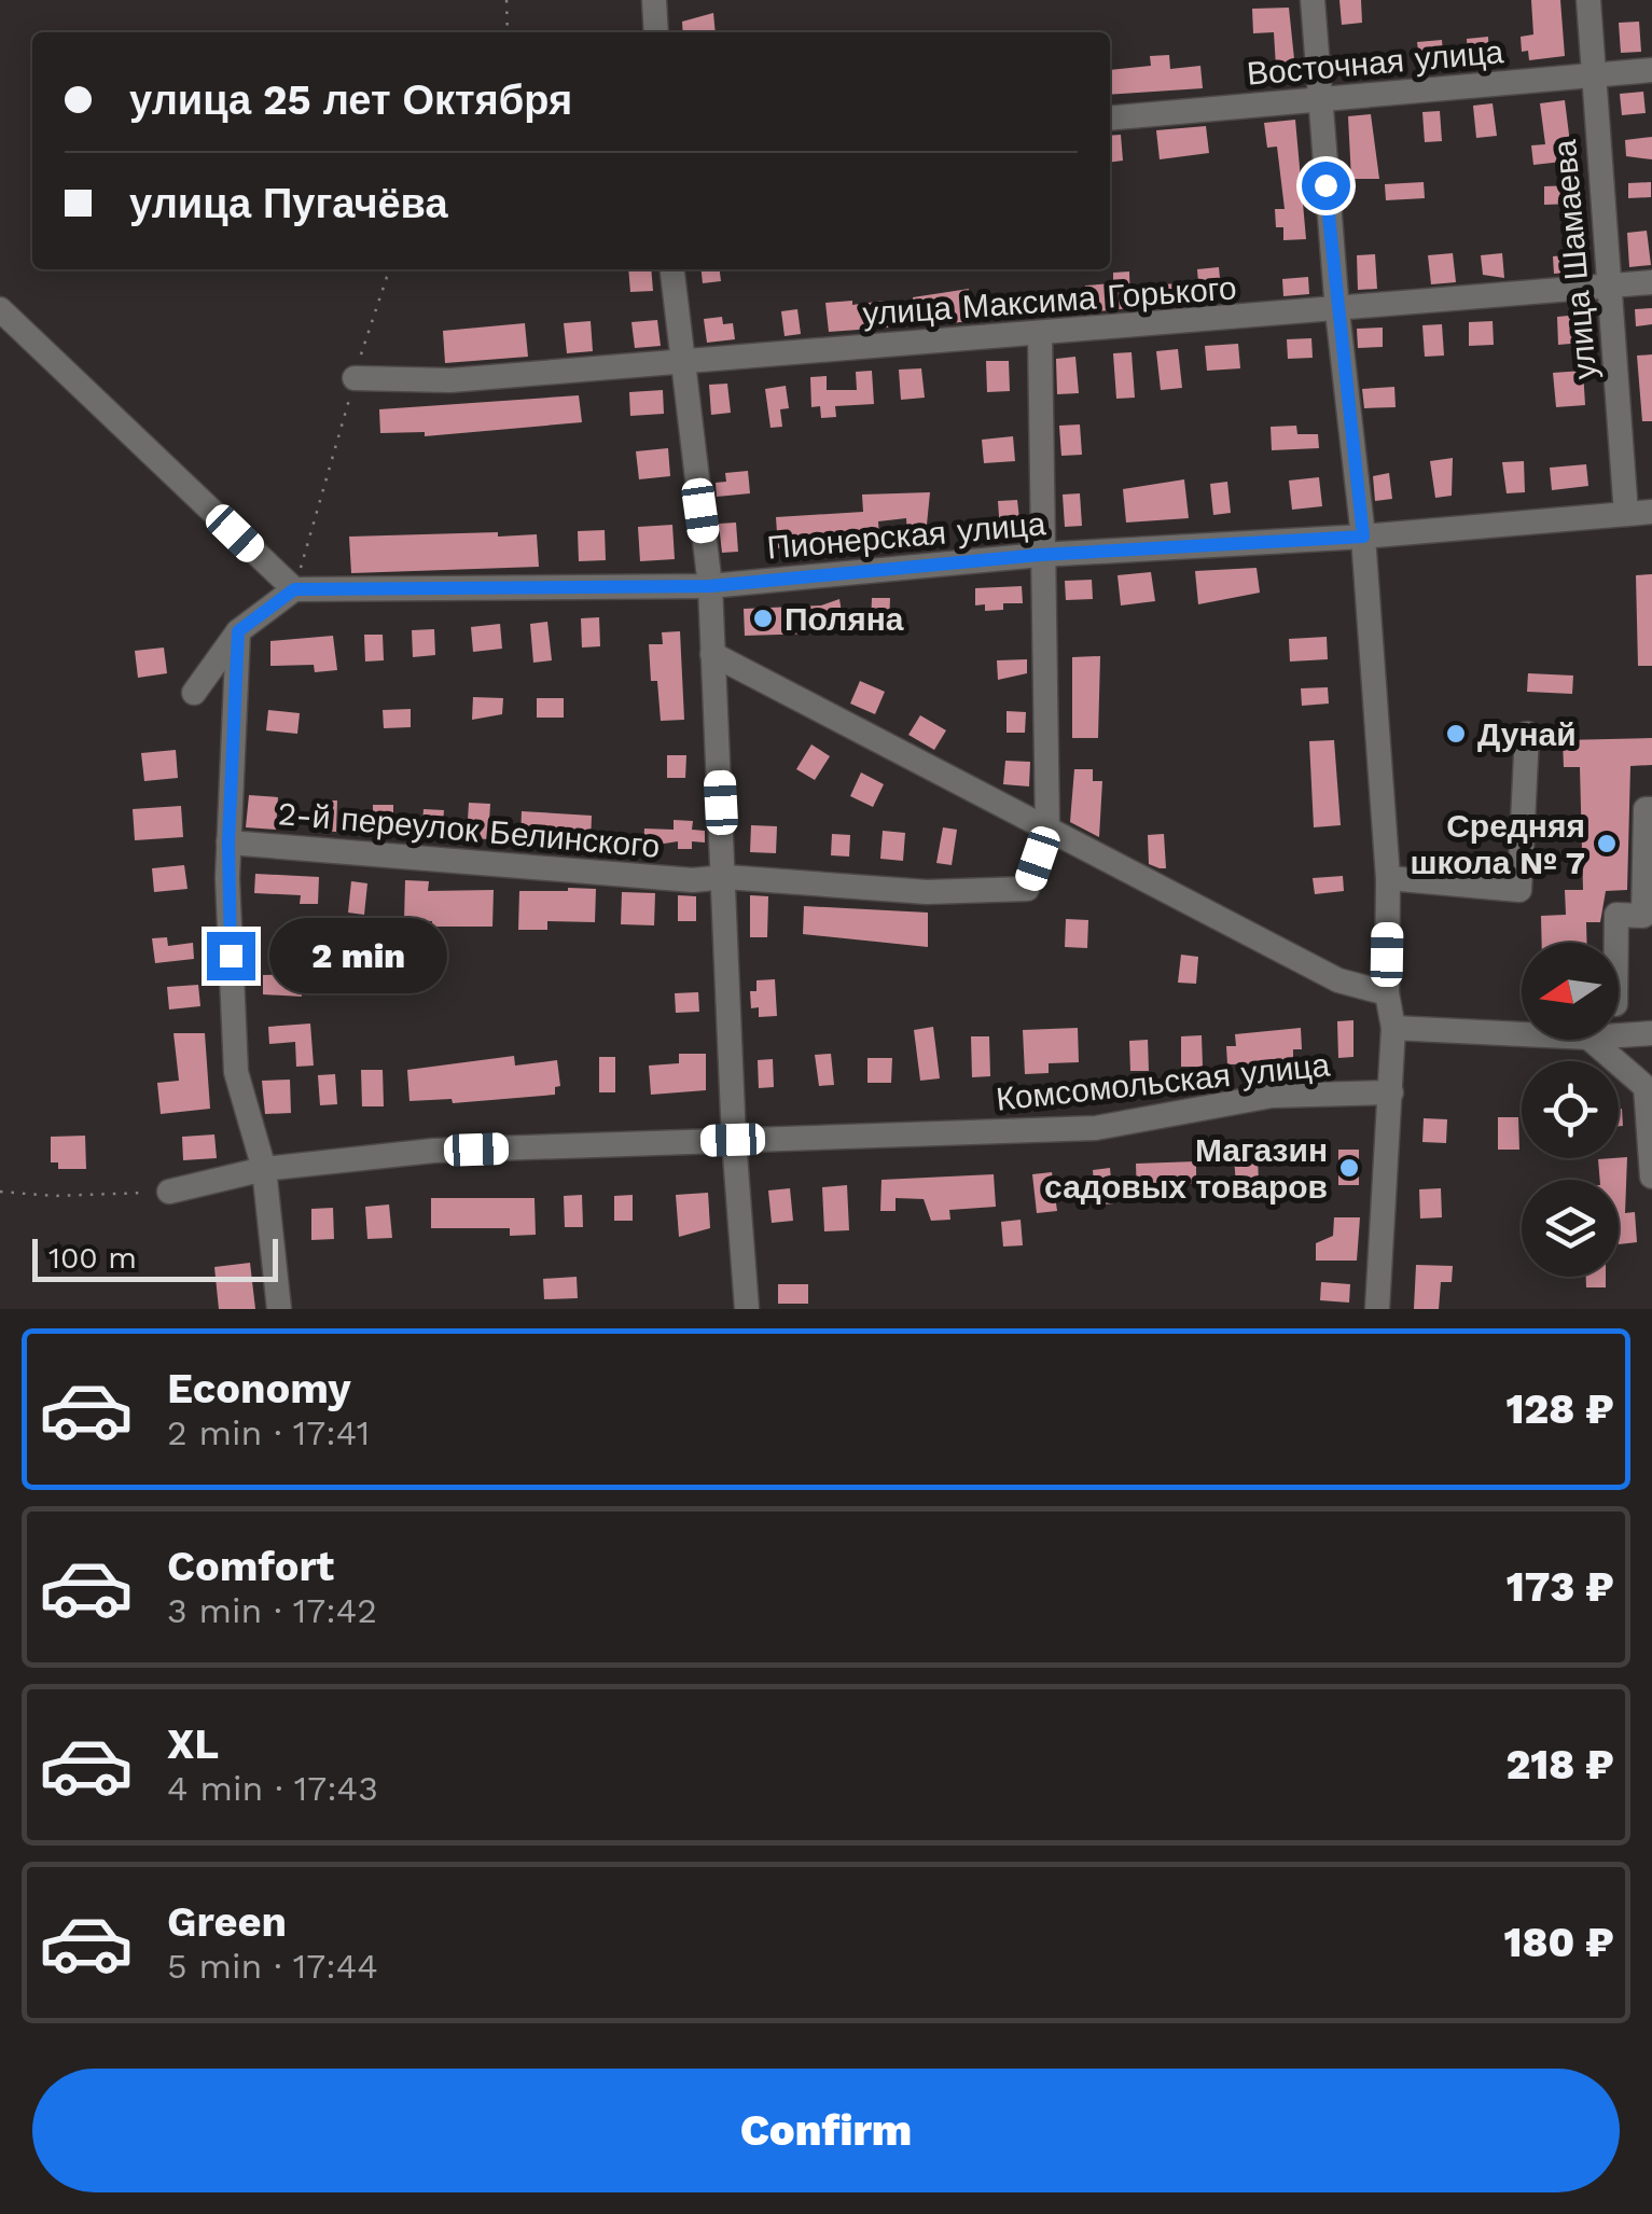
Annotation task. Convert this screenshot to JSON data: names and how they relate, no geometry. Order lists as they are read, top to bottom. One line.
{"streets":{"street":["Восточная улица","улица Шамаева","улица Максима Горького","Пионерская улица","2-й переулок Белинского","Комсомольская улица"]},"crossings":[["Восточная улица","улица Шамаева"],["улица Шамаева","улица Максима Горького"],["улица Шамаева","Пионерская улица"],["улица Максима Горького","2-й переулок Белинского"],["Пионерская улица","2-й переулок Белинского"]],"places":["Поляна","Дунай","Средняя школа № 7","Магазин садовых товаров"],"scale_bar":"100 m","north":"left","page":{"banner":["улица 25 лет Октября","улица Пугачёва"],"bubble":"2 min","scale":"100 m","list":[{"name":"Economy","note":"2 min · 17:41","value":"128 ₽"},{"name":"Comfort","note":"3 min · 17:42","value":"173 ₽"},{"name":"XL","note":"4 min · 17:43","value":"218 ₽"},{"name":"Green","note":"5 min · 17:44","value":"180 ₽"}],"buttons":"Confirm"}}
